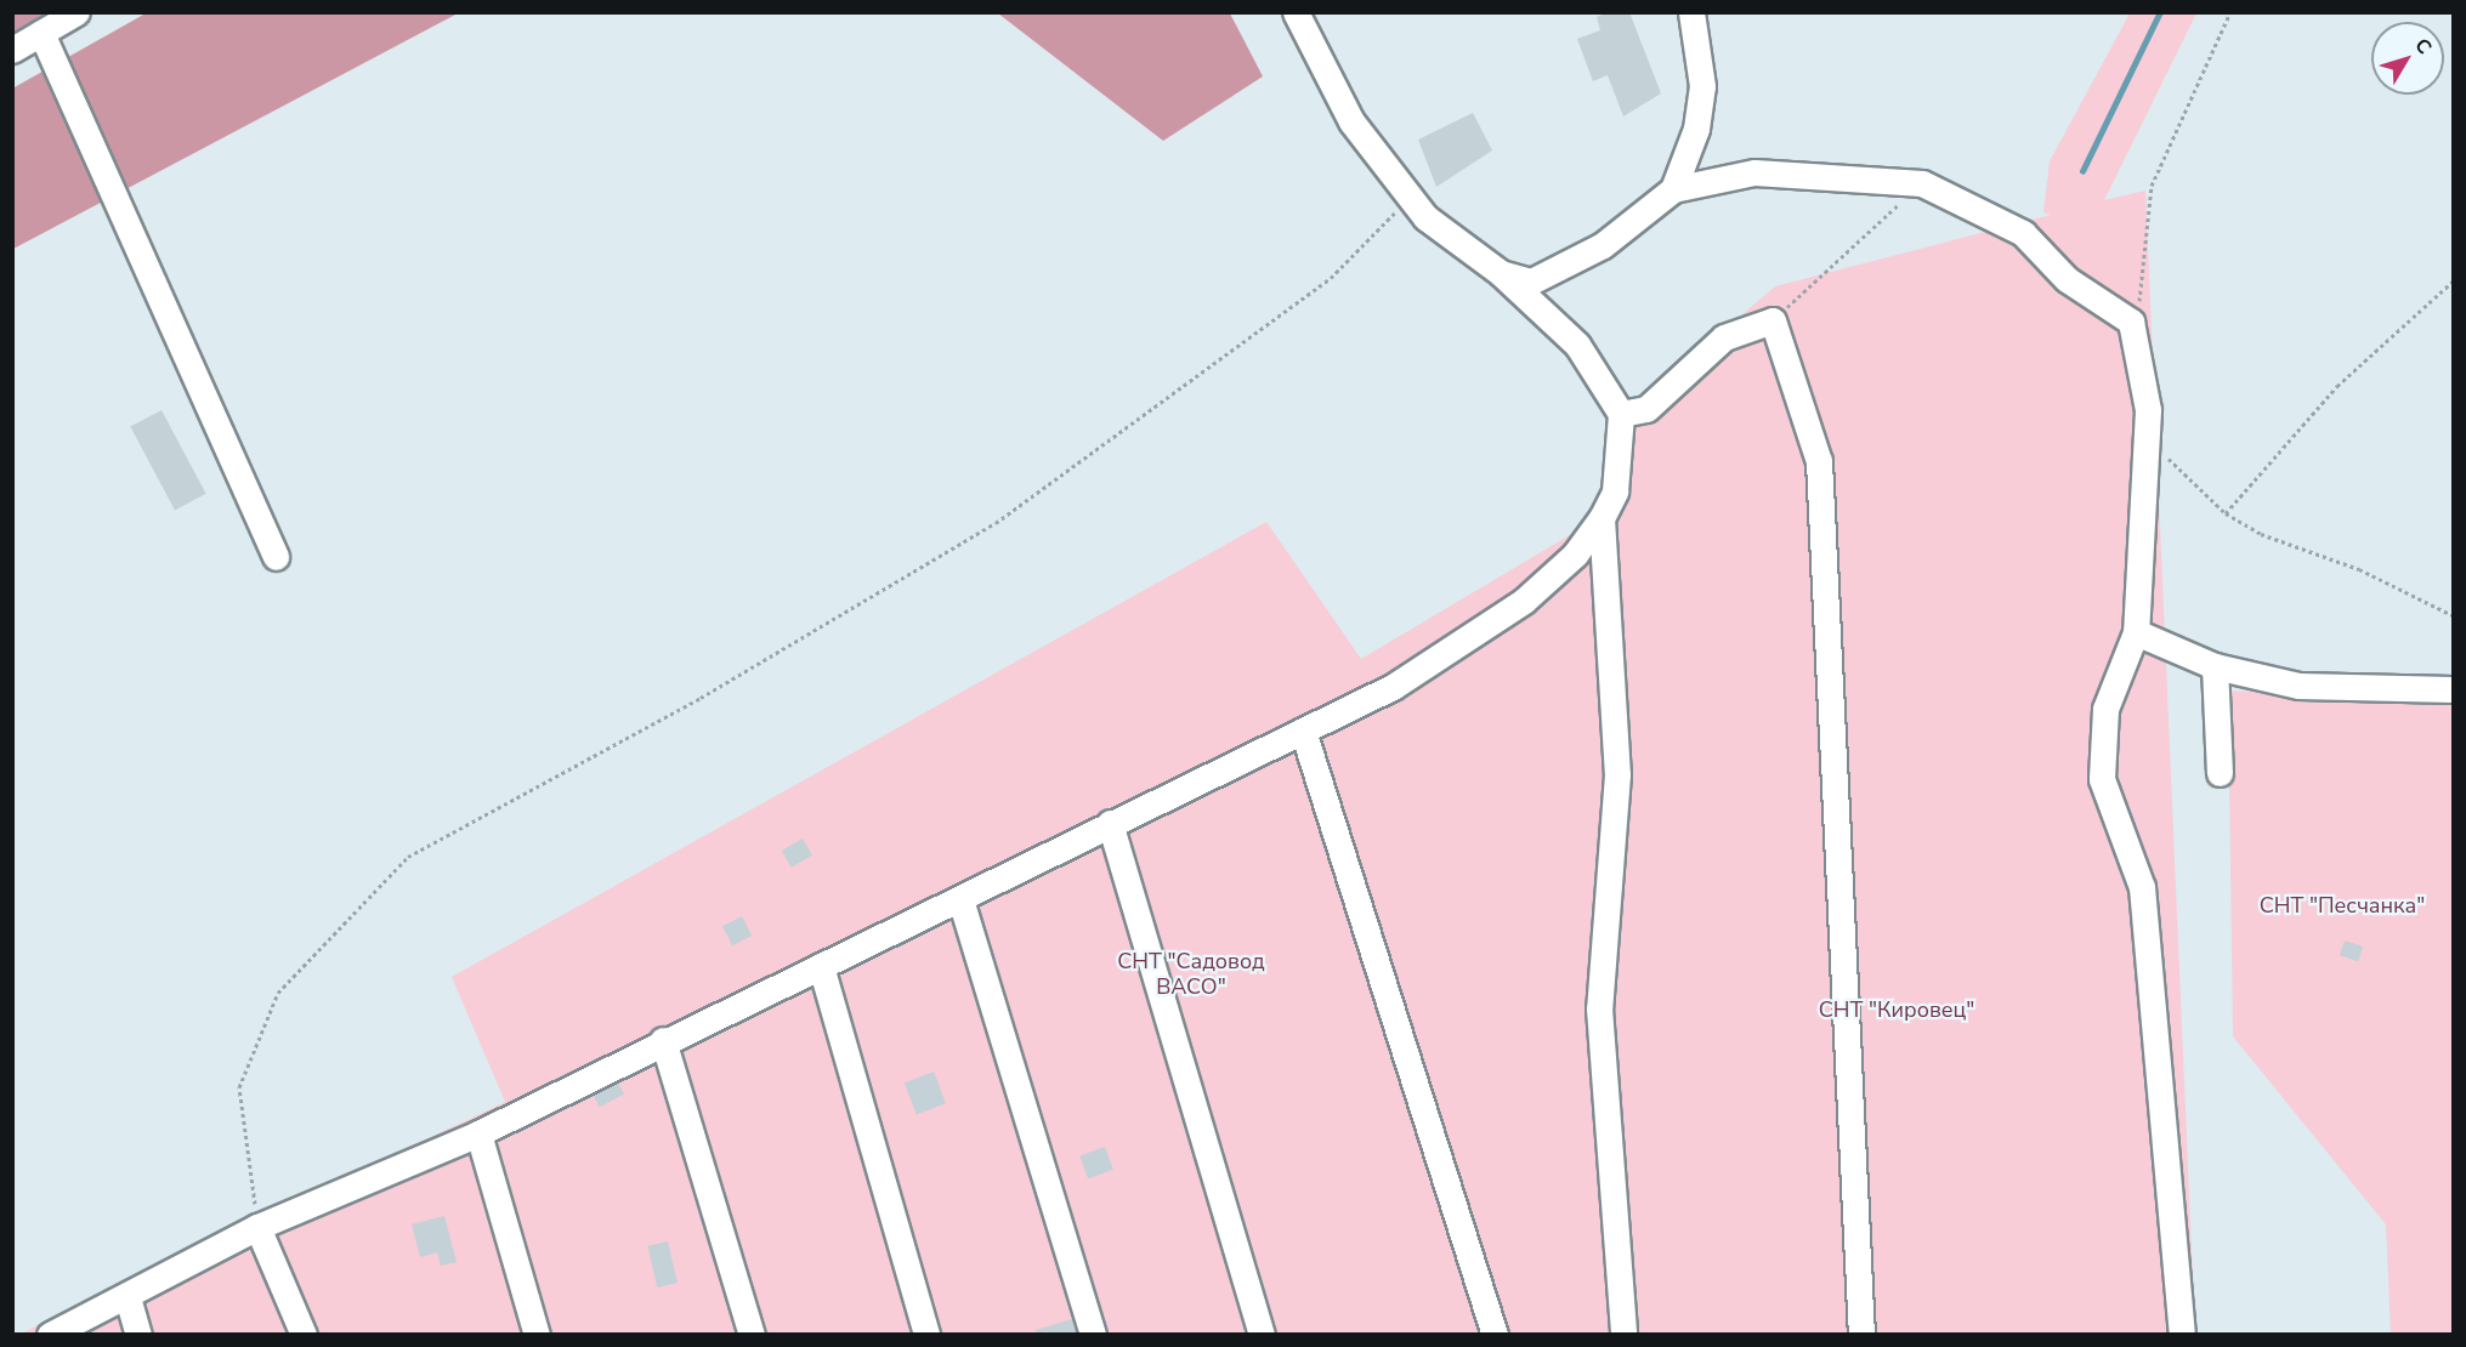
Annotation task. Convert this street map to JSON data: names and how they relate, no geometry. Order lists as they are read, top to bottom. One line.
{"parks":["СНТ \"Песчанка\"","СНТ \"Садовод ВАСО\"","СНТ \"Кировец\""],"north":"top right"}
